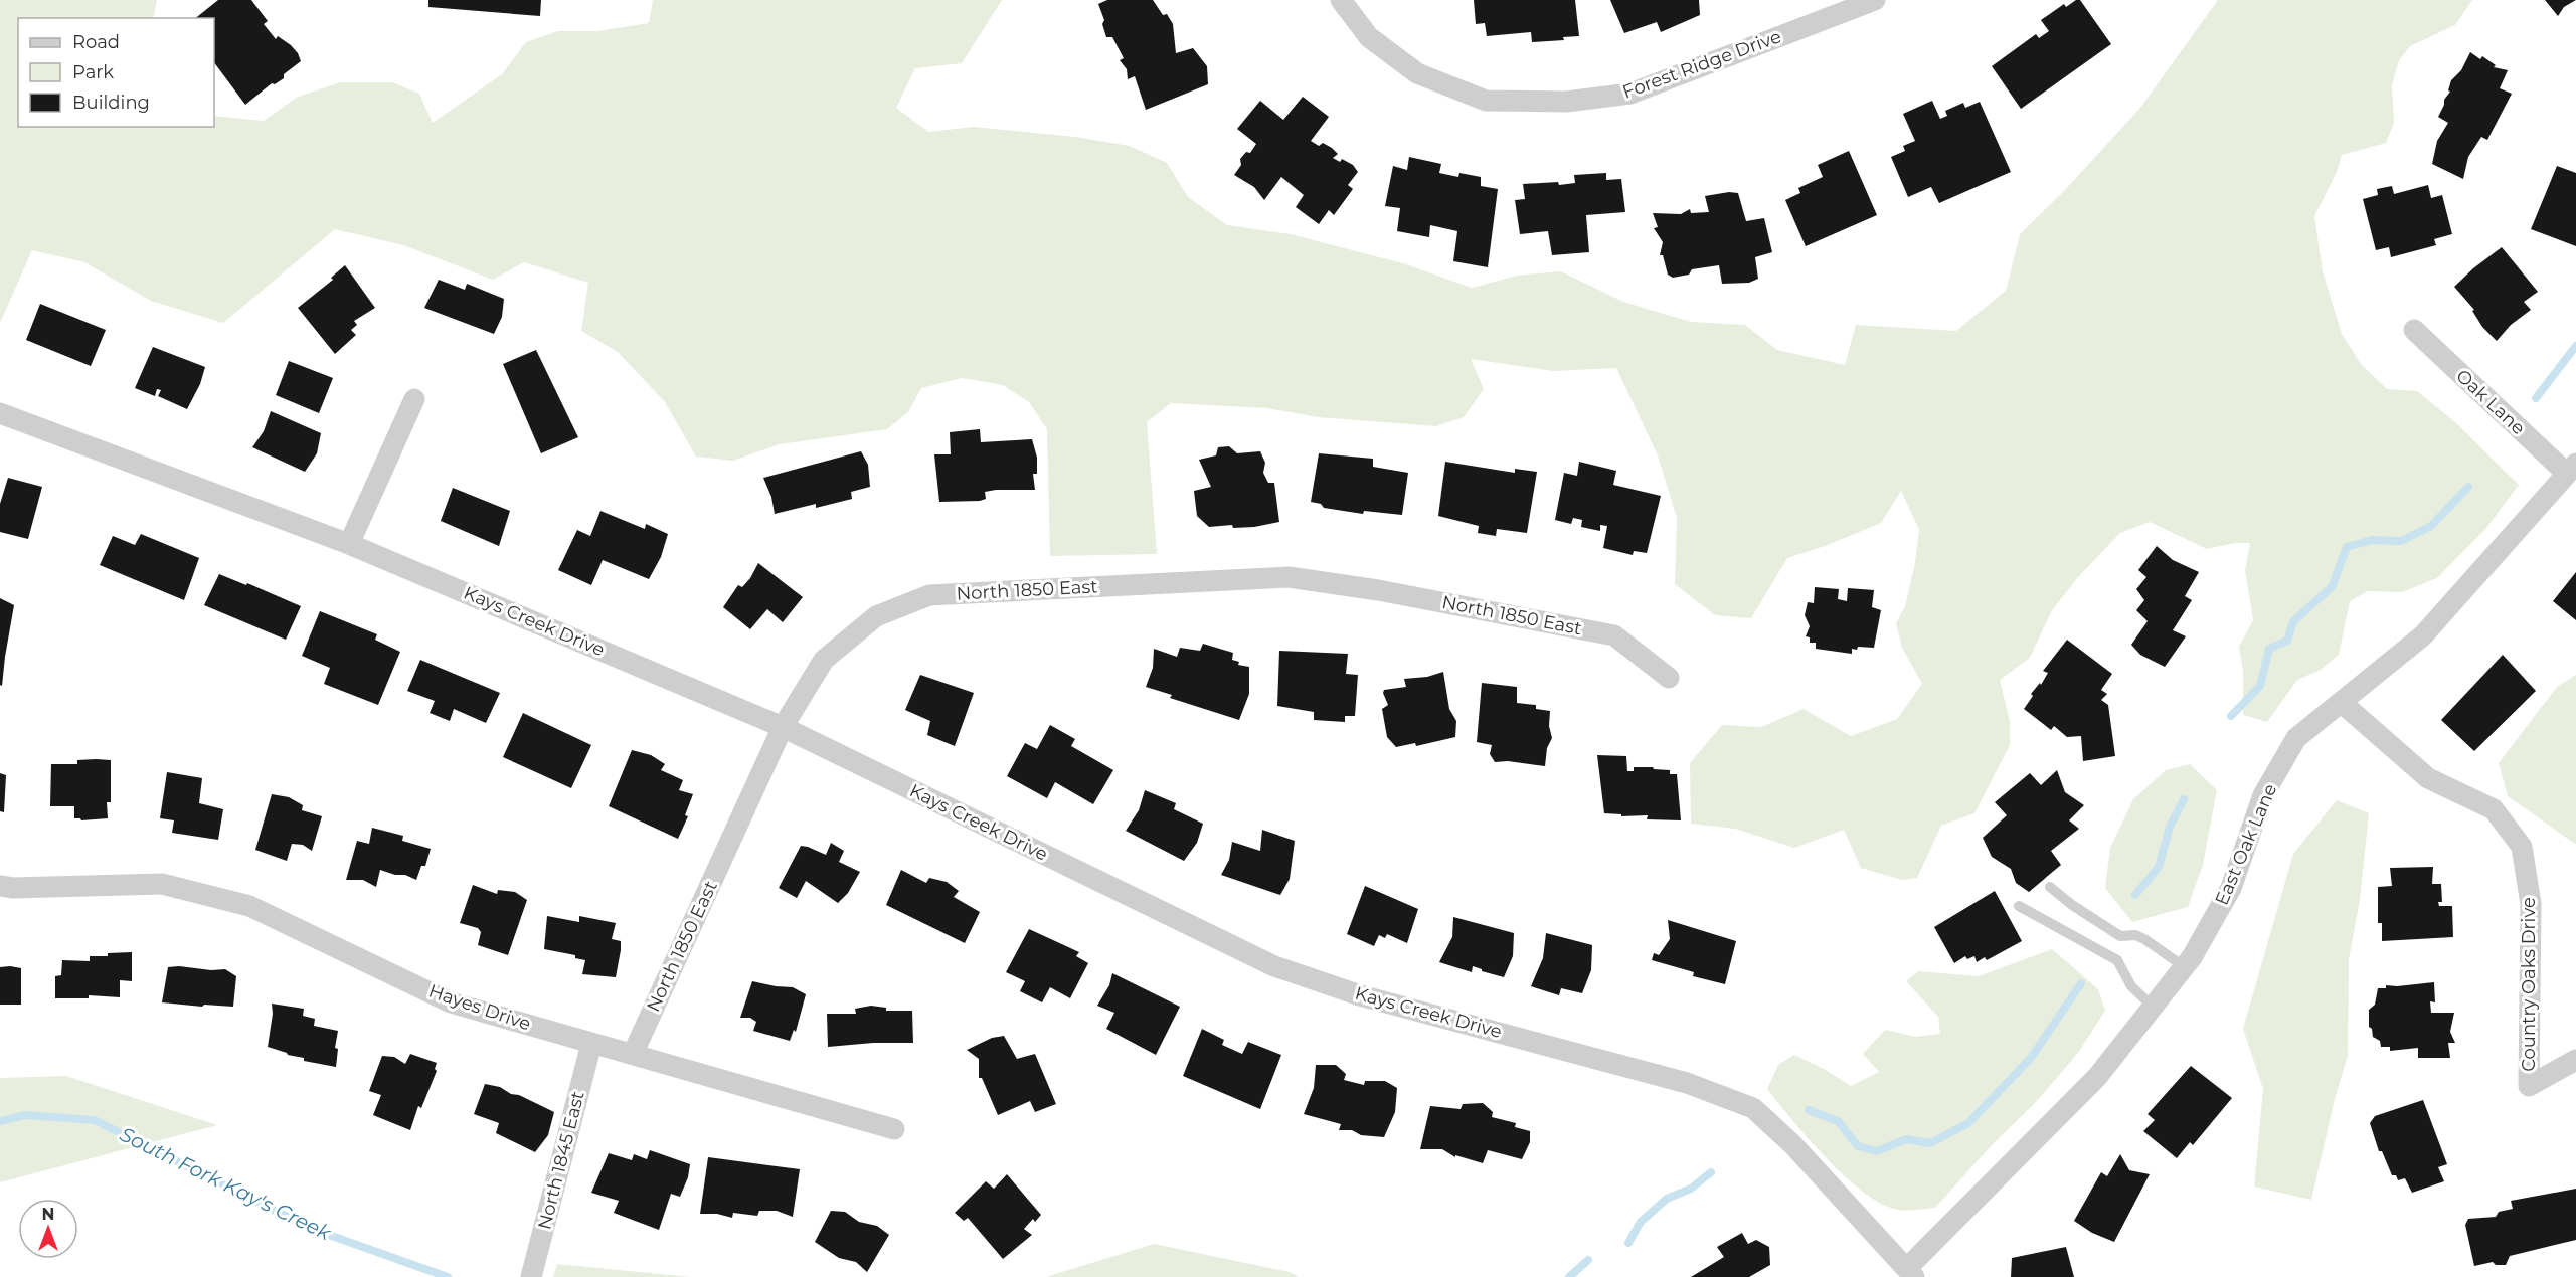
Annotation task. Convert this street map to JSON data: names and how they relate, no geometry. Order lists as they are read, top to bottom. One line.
{"streets":{"street":["Forest Ridge Drive","Oak Lane","North 1850 East","Kays Creek Drive","East Oak Lane","Country Oaks Drive","Hayes Drive","North 1845 East"]},"crossings":[["Oak Lane","East Oak Lane"],["North 1850 East","Kays Creek Drive"],["North 1850 East","Hayes Drive"],["Kays Creek Drive","East Oak Lane"],["East Oak Lane","Country Oaks Drive"],["Hayes Drive","North 1845 East"]],"water":["South Fork Kay's Creek"],"legend":["Road","Park","Building"],"north":"top"}
